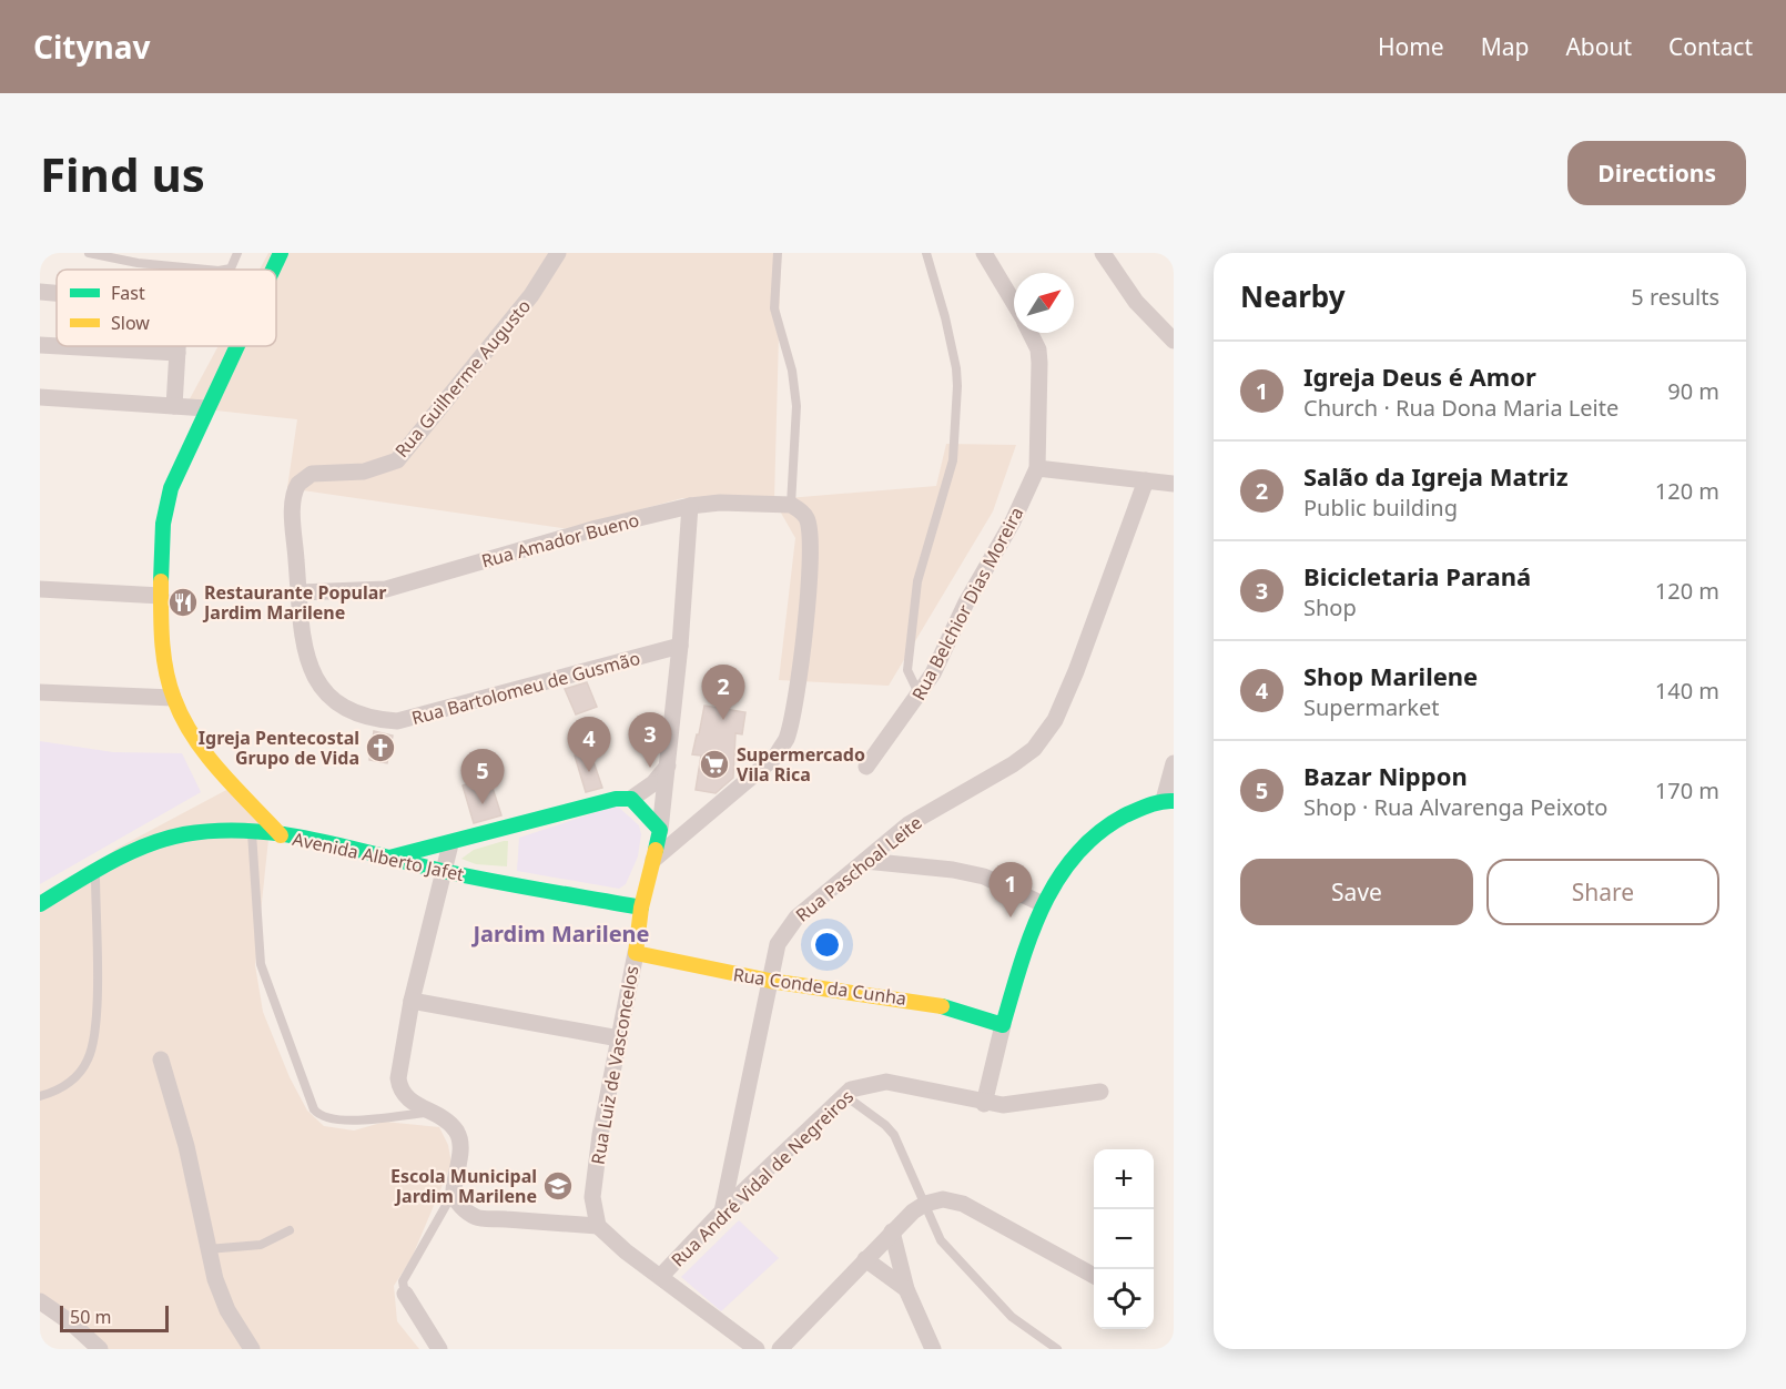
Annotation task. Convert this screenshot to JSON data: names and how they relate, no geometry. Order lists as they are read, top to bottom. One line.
{"streets":{"street":["Rua Guilherme Augusto","Rua Amador Bueno","Rua Belchior Dias Moreira","Rua Bartolomeu de Gusmão","Avenida Alberto Jafet","Rua Paschoal Leite","Rua Conde da Cunha","Rua Luiz de Vasconcelos","Rua André Vidal de Negreiros"]},"crossings":[["Rua Guilherme Augusto","Rua Bartolomeu de Gusmão"],["Rua Amador Bueno","Rua Bartolomeu de Gusmão"],["Rua Amador Bueno","Rua Luiz de Vasconcelos"],["Rua Bartolomeu de Gusmão","Rua Luiz de Vasconcelos"],["Avenida Alberto Jafet","Rua Luiz de Vasconcelos"],["Rua Paschoal Leite","Rua Conde da Cunha"],["Rua Paschoal Leite","Rua André Vidal de Negreiros"],["Rua Conde da Cunha","Rua Luiz de Vasconcelos"]],"districts":["Jardim Marilene"],"places":{"restaurant":["Restaurante Popular Jardim Marilene"],"church":["Igreja Pentecostal Grupo de Vida"],"supermarket":["Supermercado Vila Rica"],"school or university":["Escola Municipal Jardim Marilene"]},"legend":["Fast","Slow"],"scale_bar":"50 m","north":"top right","page":{"header":"Citynav","nav":["Home","Map","About","Contact"],"buttons":["Directions",["Save","Share"]],"title":"Find us","heading":["Nearby","5 results"],"list":[{"mark":"1","name":"Igreja Deus é Amor","note":"Church · Rua Dona Maria Leite","value":"90 m"},{"mark":"2","name":"Salão da Igreja Matriz","note":"Public building","value":"120 m"},{"mark":"3","name":"Bicicletaria Paraná","note":"Shop","value":"120 m"},{"mark":"4","name":"Shop Marilene","note":"Supermarket","value":"140 m"},{"mark":"5","name":"Bazar Nippon","note":"Shop · Rua Alvarenga Peixoto","value":"170 m"}],"pins":["2","3","4","5","1"],"map_buttons":["+","−"],"scale":"50 m"}}
